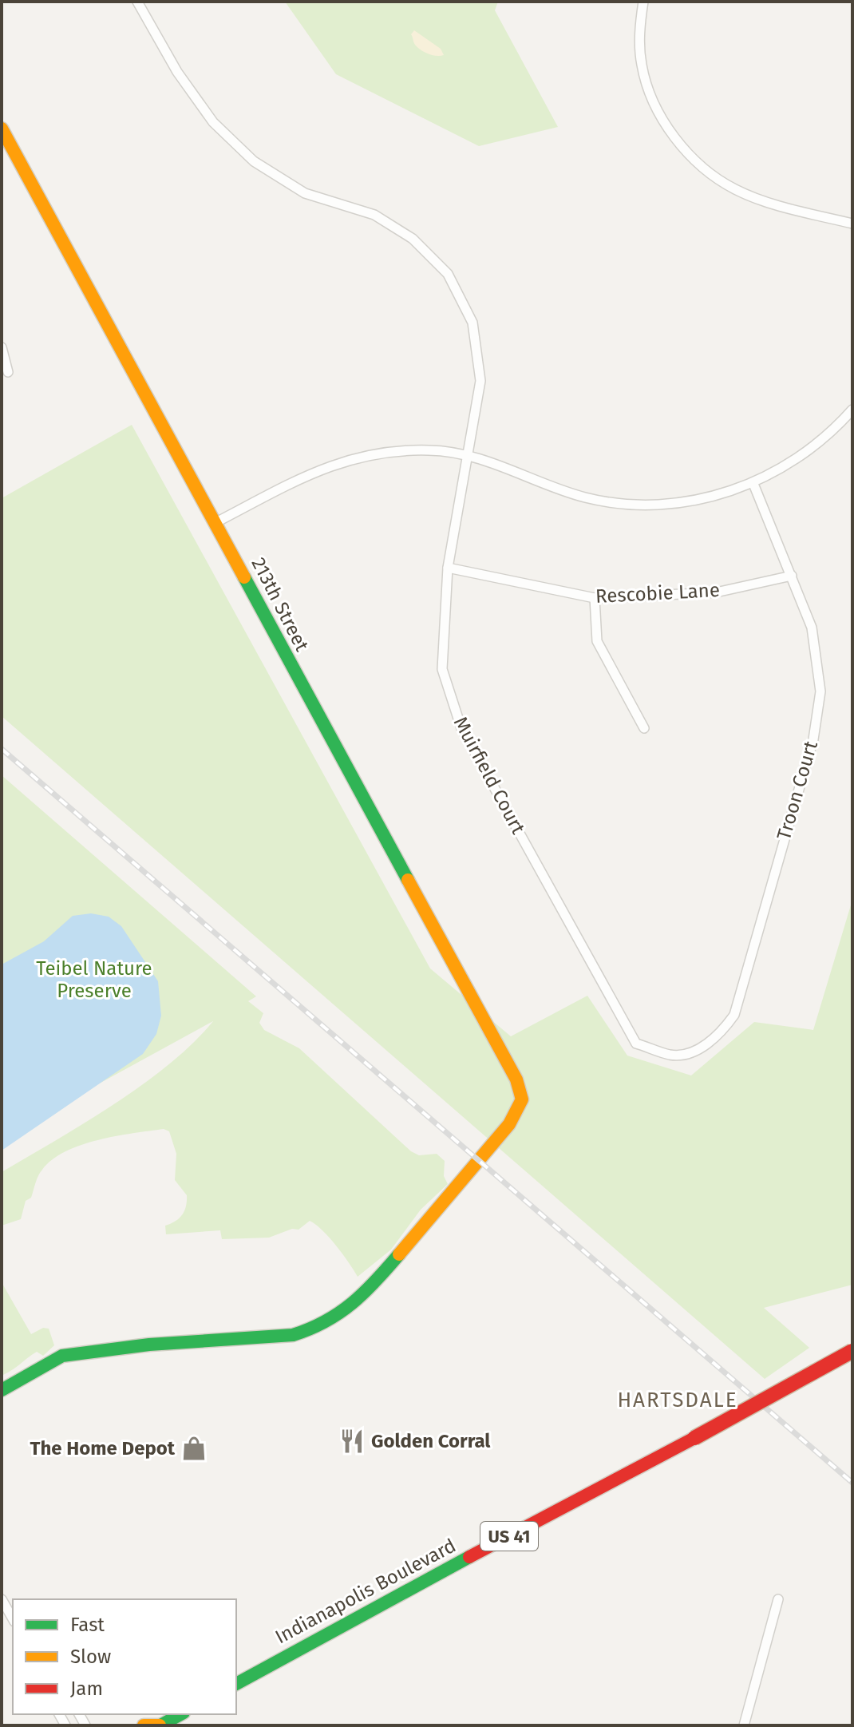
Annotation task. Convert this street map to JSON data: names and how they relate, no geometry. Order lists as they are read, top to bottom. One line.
{"streets":{"main road":["213th Street","US 41","Indianapolis Boulevard"],"street":["Rescobie Lane","Muirfield Court","Troon Court"]},"crossings":[["Rescobie Lane","Muirfield Court"],["Rescobie Lane","Troon Court"],["Muirfield Court","Troon Court"]],"districts":["HARTSDALE"],"parks":["Teibel Nature Preserve"],"places":{"restaurant":["Golden Corral"],"shop":["The Home Depot"]},"legend":["Fast","Slow","Jam"]}
